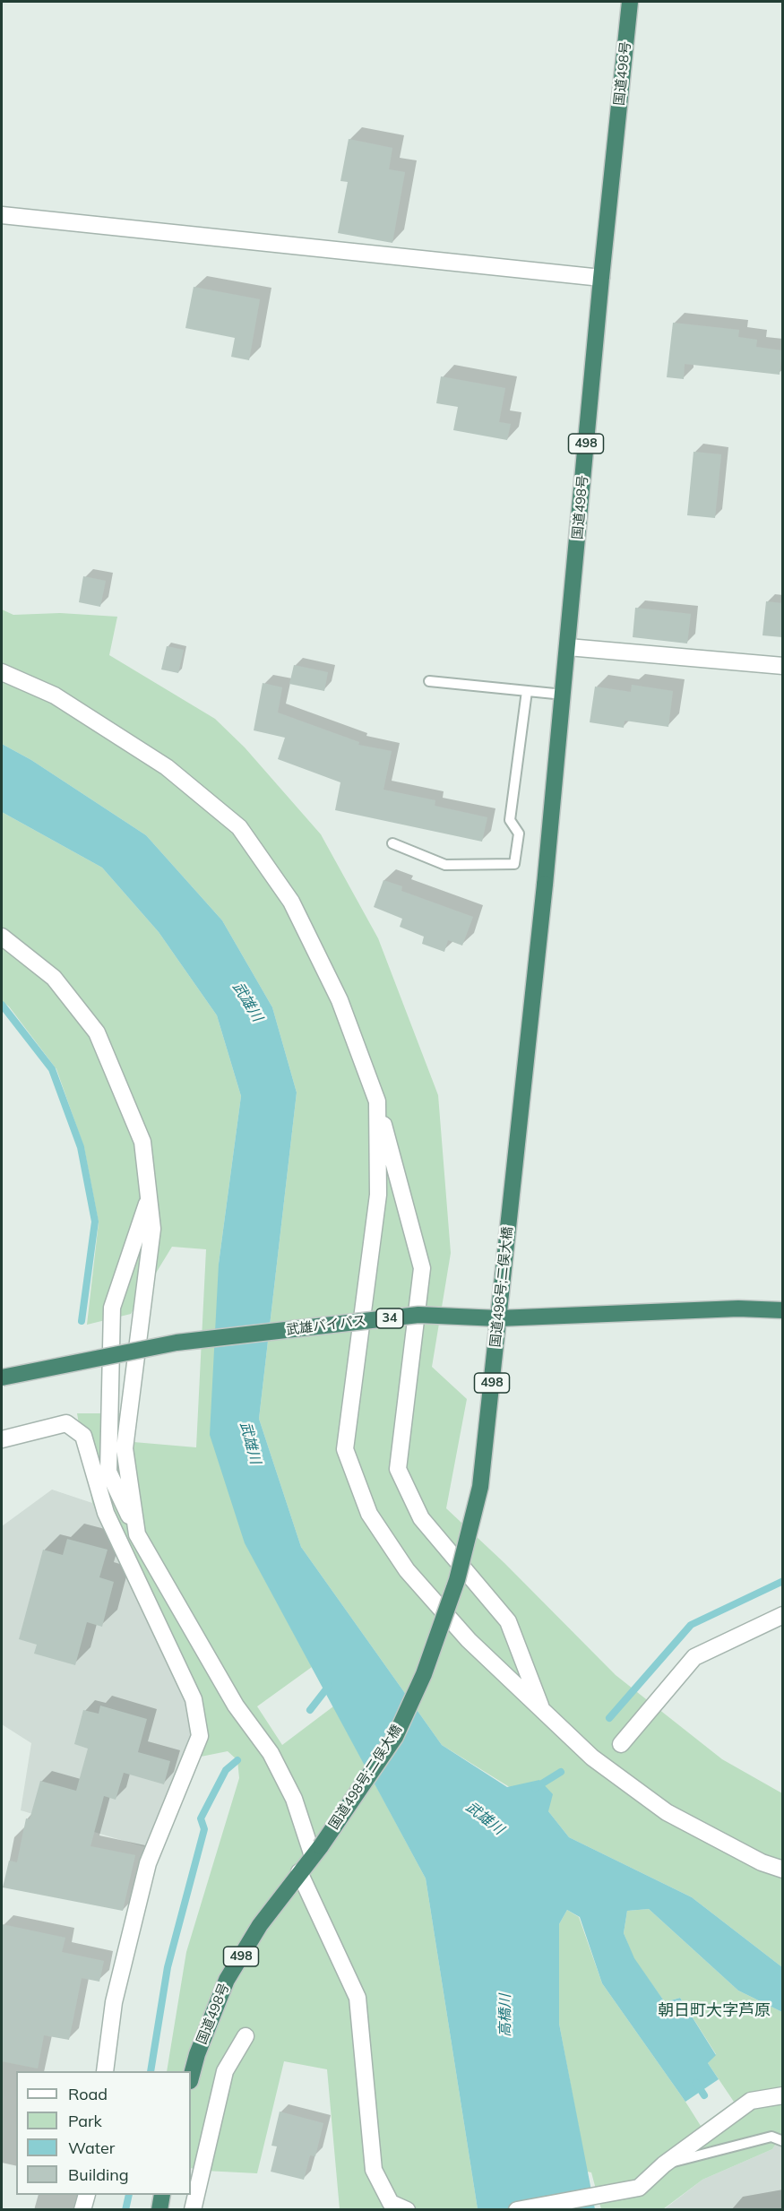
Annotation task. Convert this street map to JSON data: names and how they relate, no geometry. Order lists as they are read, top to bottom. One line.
{"streets":{"highway":["国道498号","498","国道498号;二俣大橋","34","武雄バイパス"]},"crossings":[["国道498号","国道498号;二俣大橋"],["国道498号;二俣大橋","武雄バイパス"]],"districts":["朝日町大字芦原"],"water":["武雄川","高橋川"],"legend":["Road","Park","Water","Building"]}
